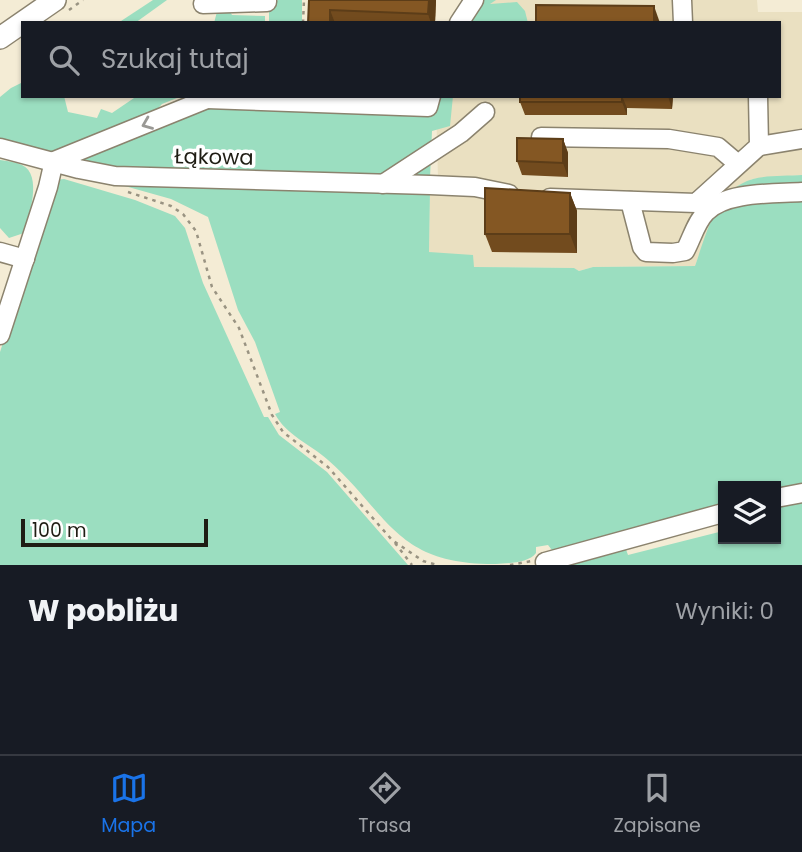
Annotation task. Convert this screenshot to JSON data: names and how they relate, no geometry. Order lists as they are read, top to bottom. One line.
{"streets":{"lane":["Łąkowa"]},"scale_bar":"100 m","page":{"search":"Szukaj tutaj","scale":"100 m","heading":["W pobliżu","Wyniki: 0"],"nav":["Mapa","Trasa","Zapisane"]}}
